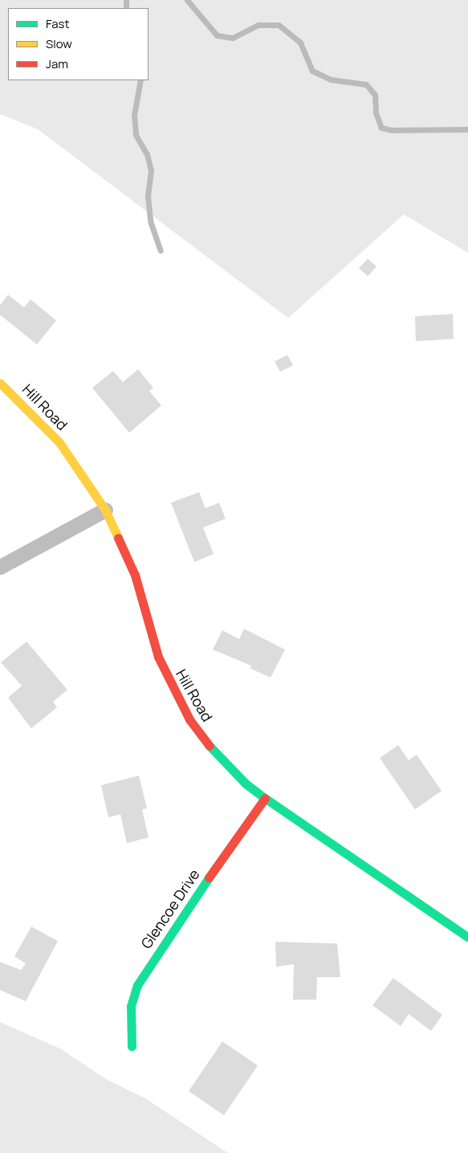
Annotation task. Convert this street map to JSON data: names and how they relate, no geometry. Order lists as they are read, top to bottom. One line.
{"streets":{"street":["Hill Road","Glencoe Drive"]},"crossings":[["Hill Road","Glencoe Drive"]],"legend":["Fast","Slow","Jam"]}
